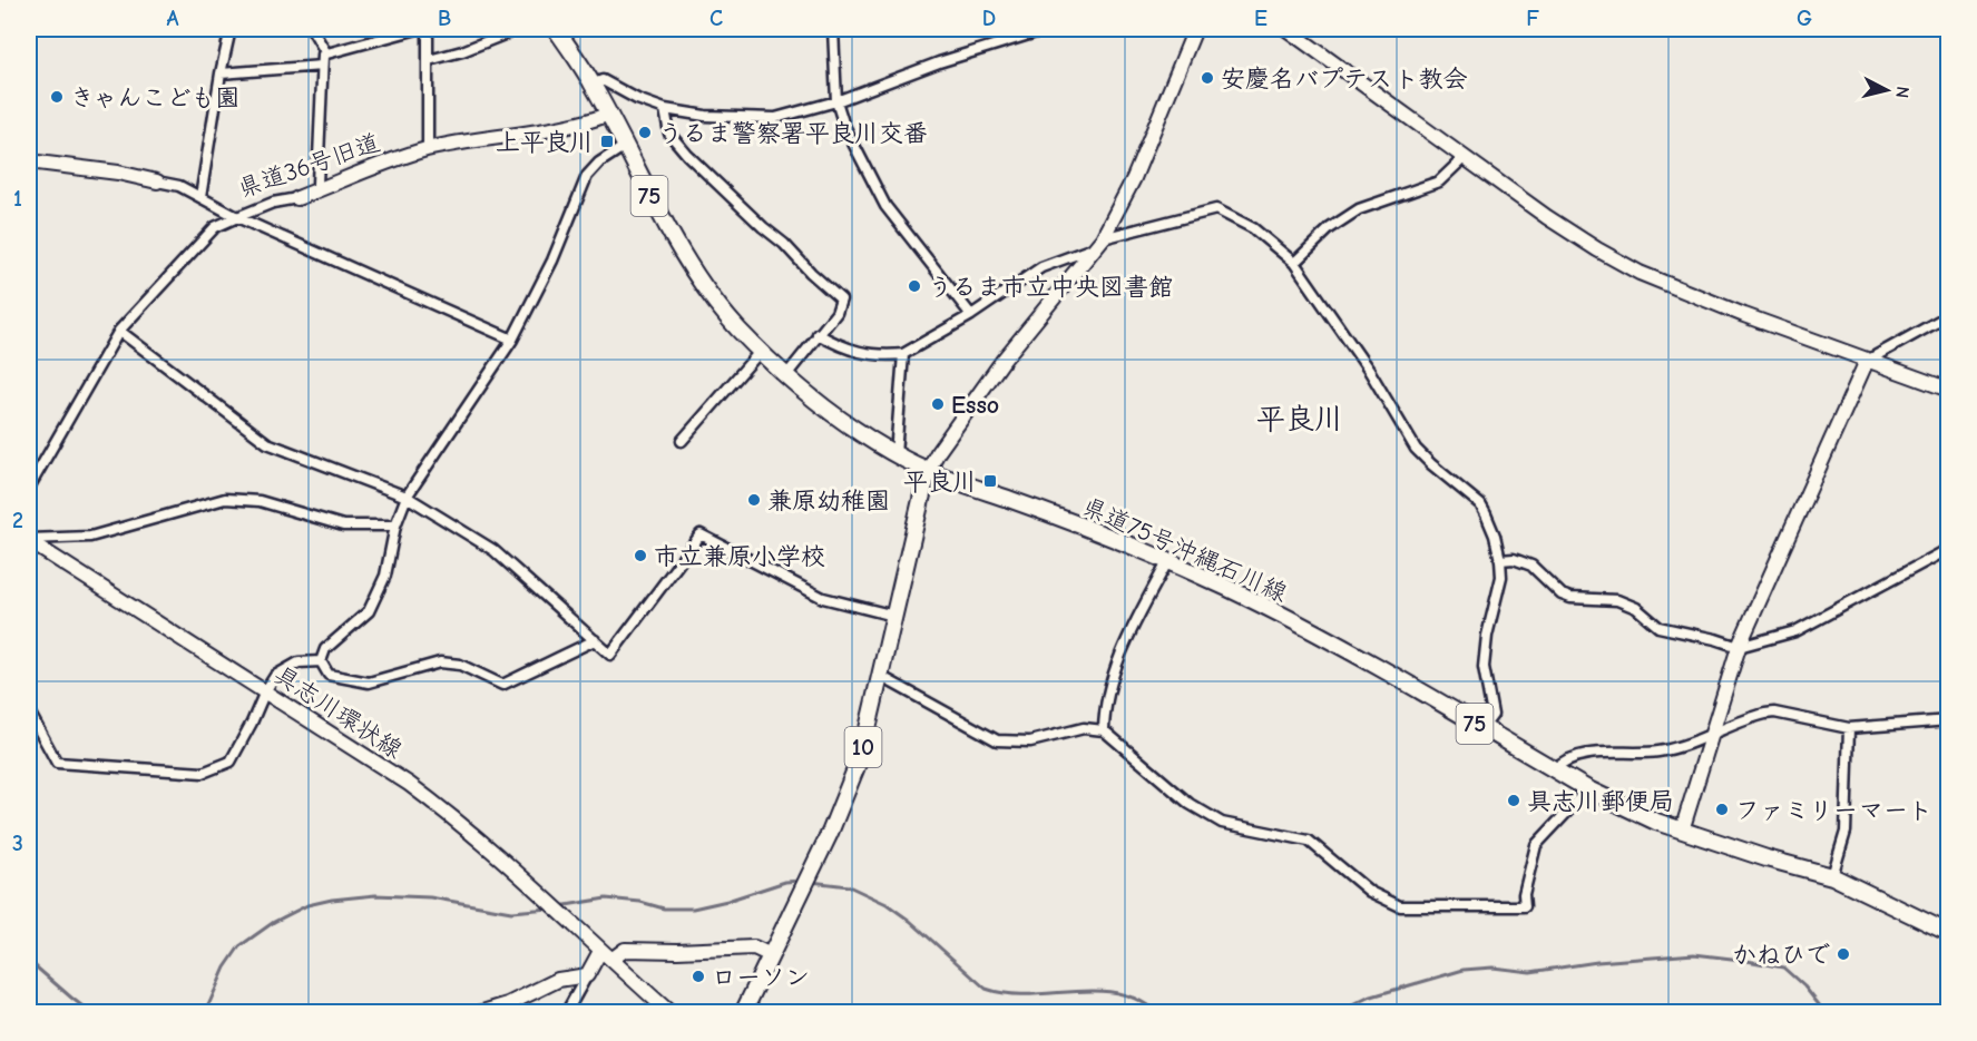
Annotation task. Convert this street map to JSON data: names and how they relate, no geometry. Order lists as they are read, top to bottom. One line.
{"streets":{"main road":["75","県道75号沖縄石川線","10"],"street":["県道36号旧道","具志川環状線"]},"crossings":[["県道36号旧道","県道75号沖縄石川線"],["県道75号沖縄石川線","10"]],"districts":["平良川"],"places":{"other":["安慶名バプテスト教会","きゃんこども園","うるま警察署平良川交番","うるま市立中央図書館","Esso","兼原幼稚園","市立兼原小学校","具志川郵便局","ファミリーマート","かねひで","ローソン"],"transit":["上平良川","平良川"]},"north":"right","grid":{"columns":["A","B","C","D","E","F","G"],"rows":["1","2","3"]}}
